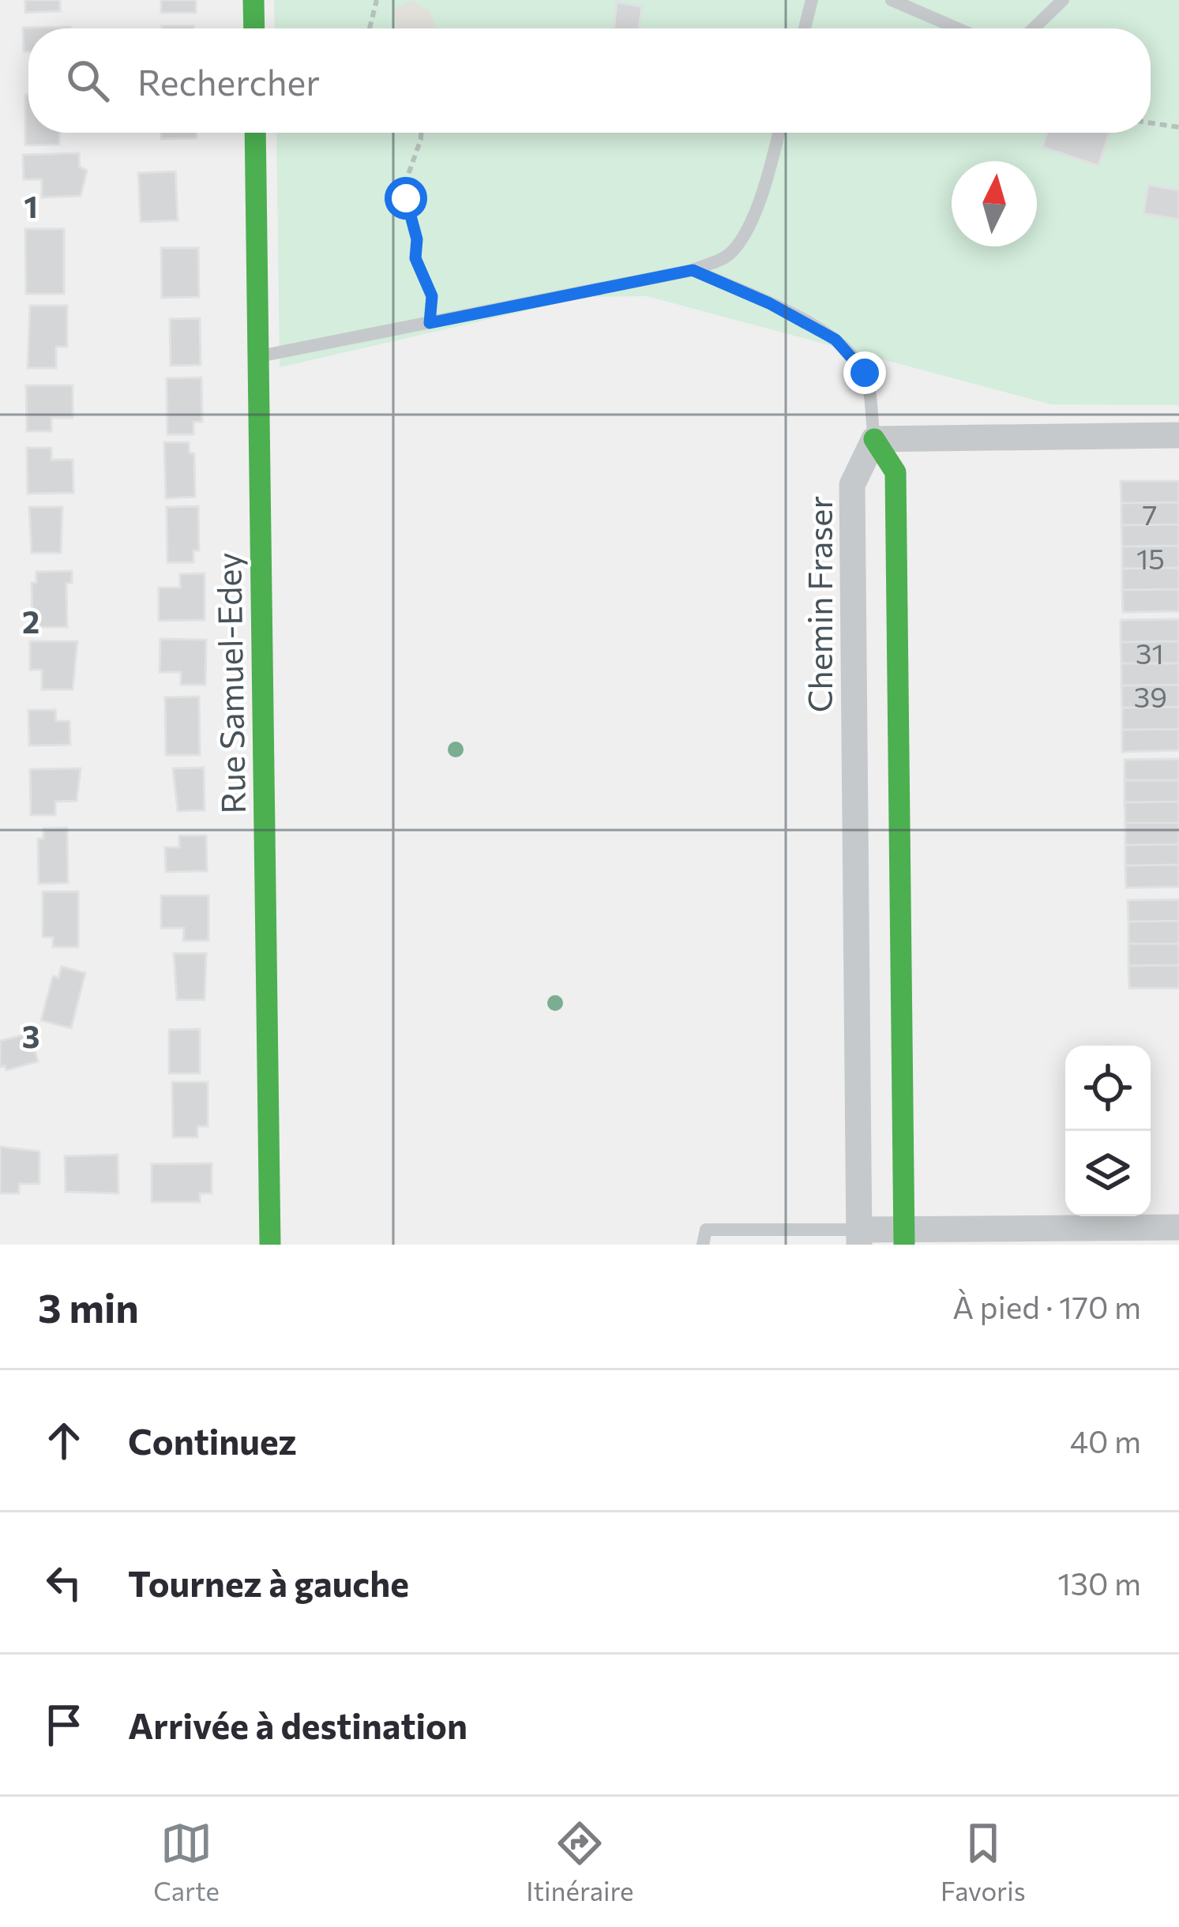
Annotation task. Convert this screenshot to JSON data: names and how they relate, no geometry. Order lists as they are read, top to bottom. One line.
{"streets":{"street":["Chemin Fraser","Rue Samuel-Edey"]},"house_numbers":["7","15","31","39"],"north":"top","page":{"search":"Rechercher","heading":["3 min","À pied · 170 m"],"list":[["Continuez","40 m"],["Tournez à gauche","130 m"],"Arrivée à destination"],"nav":["Carte","Itinéraire","Favoris"]},"grid":{"rows":["1","2","3"]}}
